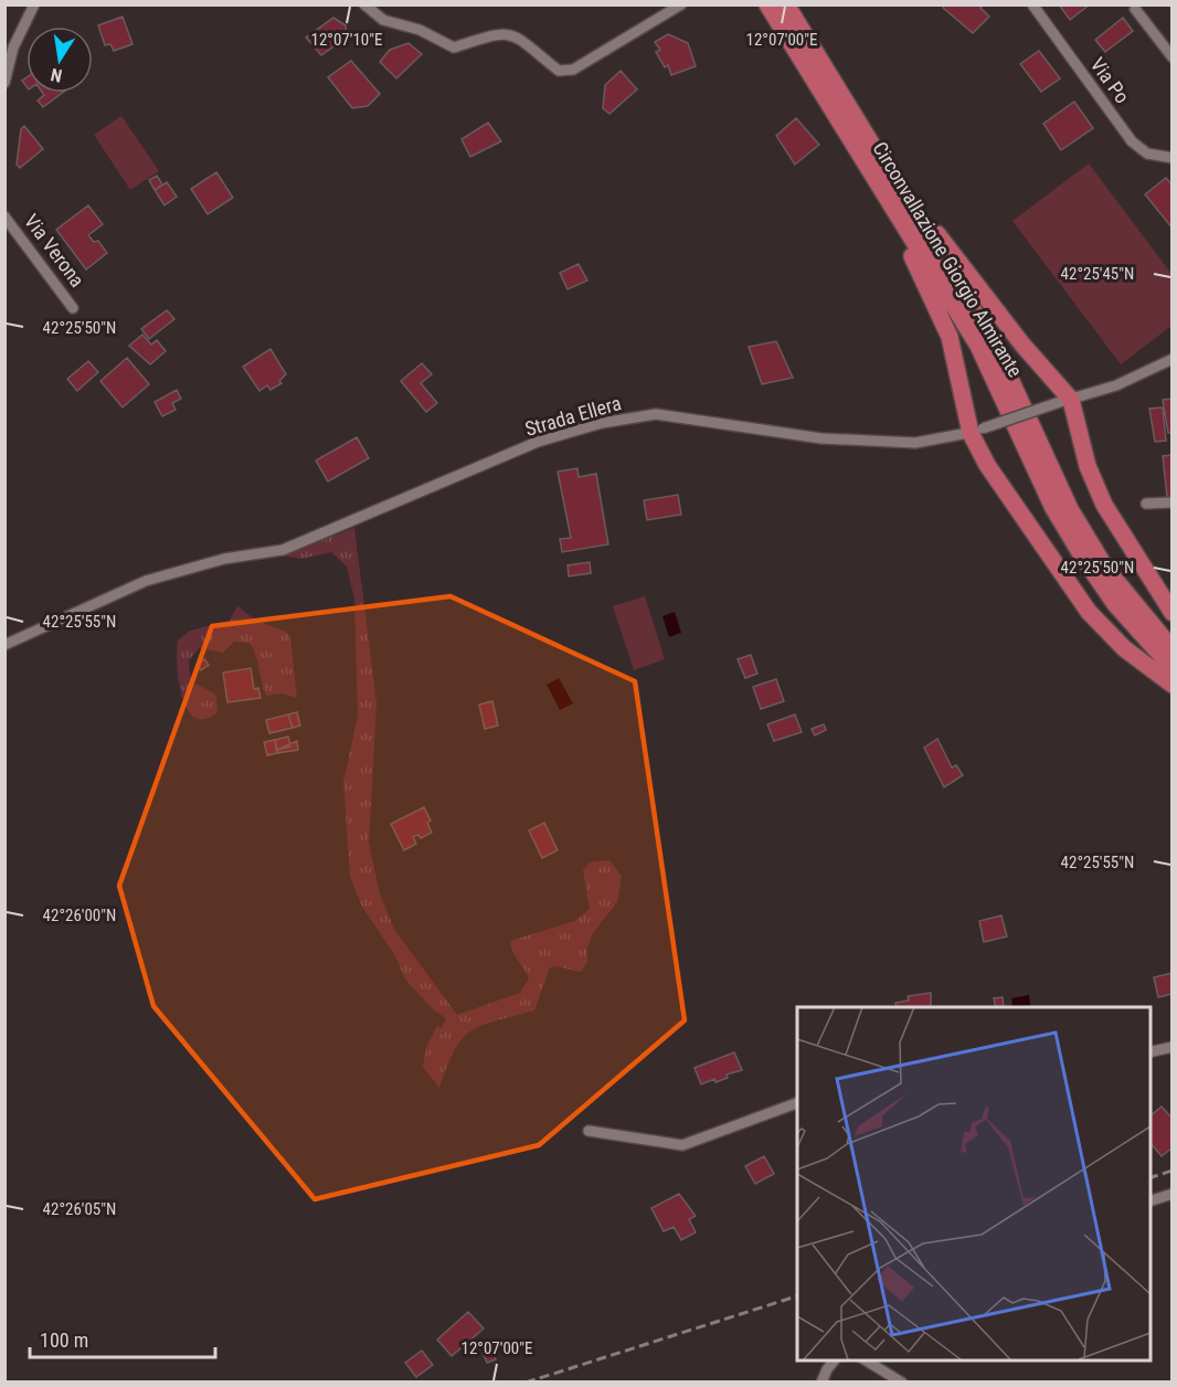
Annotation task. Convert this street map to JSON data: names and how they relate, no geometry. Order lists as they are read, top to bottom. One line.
{"streets":{"highway":["Circonvallazione Giorgio Almirante"],"street":["Via Po","Via Verona","Strada Ellera"]},"scale_bar":"100 m","north":"bottom","coordinates":["12°07'10\"E","12°07'00\"E","42°25'45\"N","42°25'50\"N","42°25'55\"N","42°26'00\"N","42°26'05\"N"]}
